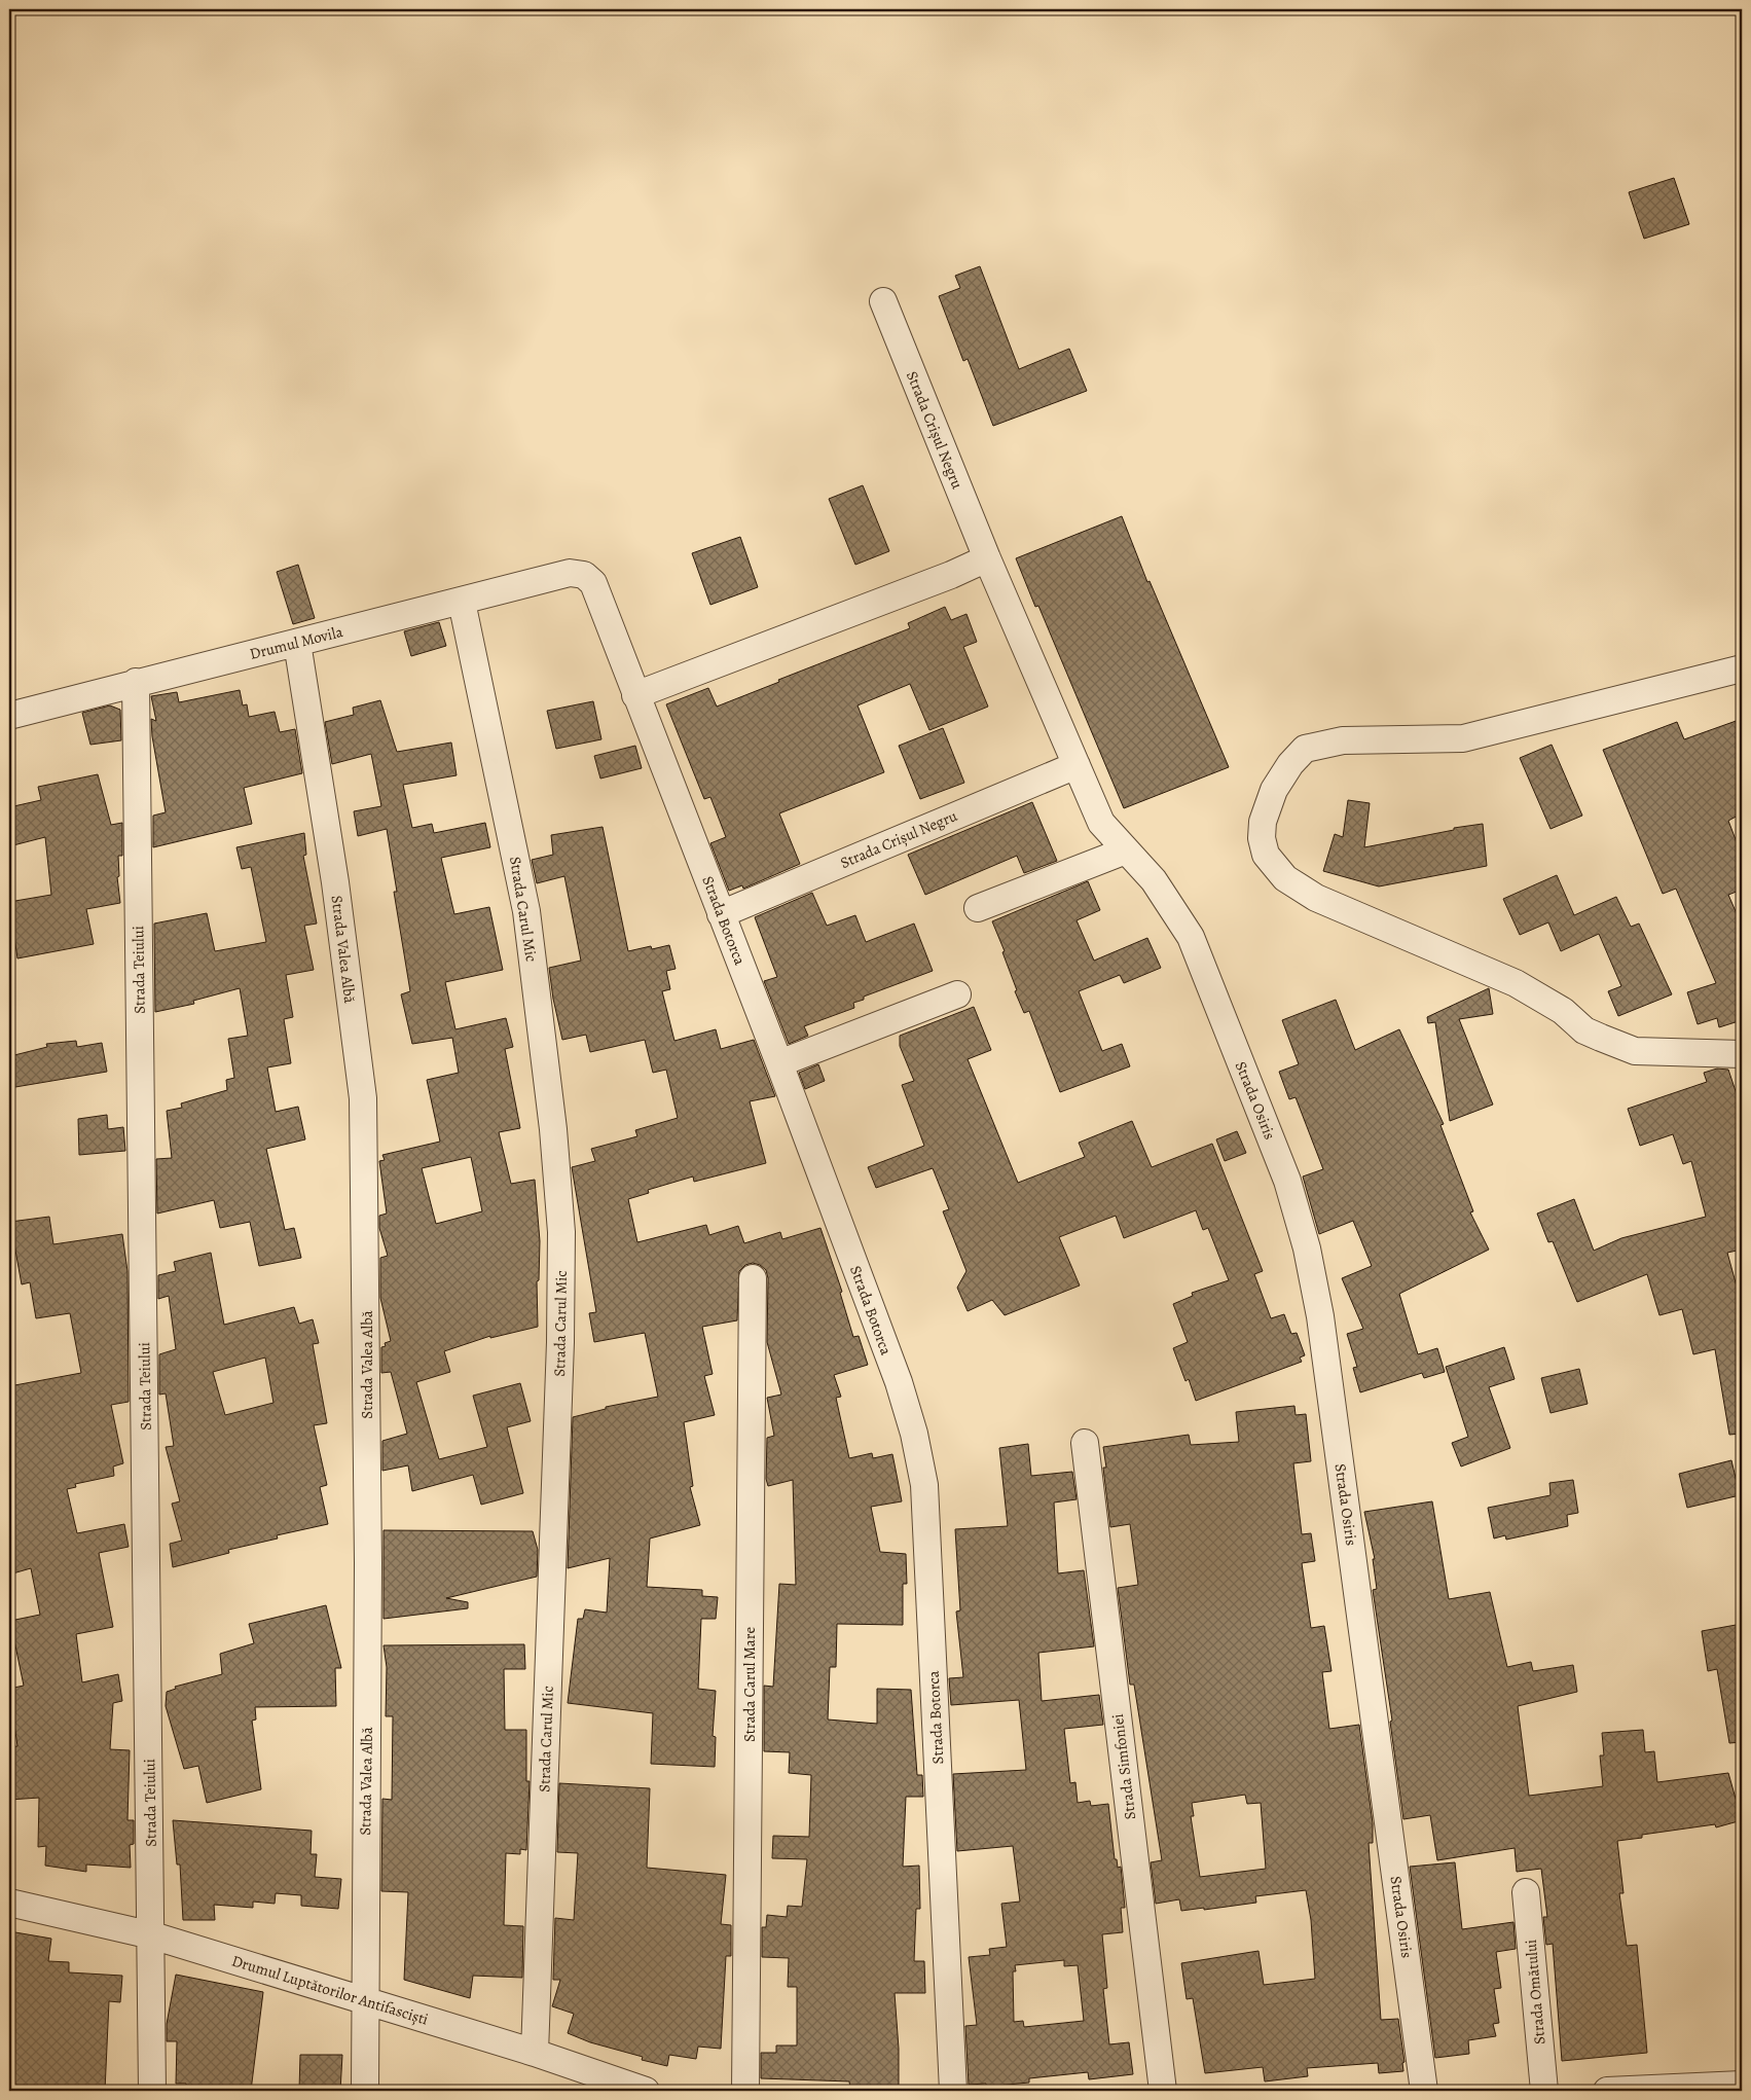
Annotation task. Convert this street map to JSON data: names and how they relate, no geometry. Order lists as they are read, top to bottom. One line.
{"streets":{"street":["Strada Crișul Negru","Drumul Movila","Strada Carul Mic","Strada Botorca","Strada Valea Albă","Strada Teiului","Strada Osiris","Strada Carul Mare","Strada Simfoniei","Drumul Luptătorilor Antifasciști","Strada Omătului"]},"crossings":[["Strada Crișul Negru","Strada Botorca"],["Strada Crișul Negru","Strada Osiris"],["Drumul Movila","Strada Carul Mic"],["Drumul Movila","Strada Botorca"],["Drumul Movila","Strada Valea Albă"],["Drumul Movila","Strada Teiului"],["Strada Carul Mic","Drumul Luptătorilor Antifasciști"],["Strada Valea Albă","Drumul Luptătorilor Antifasciști"],["Strada Teiului","Drumul Luptătorilor Antifasciști"]]}
